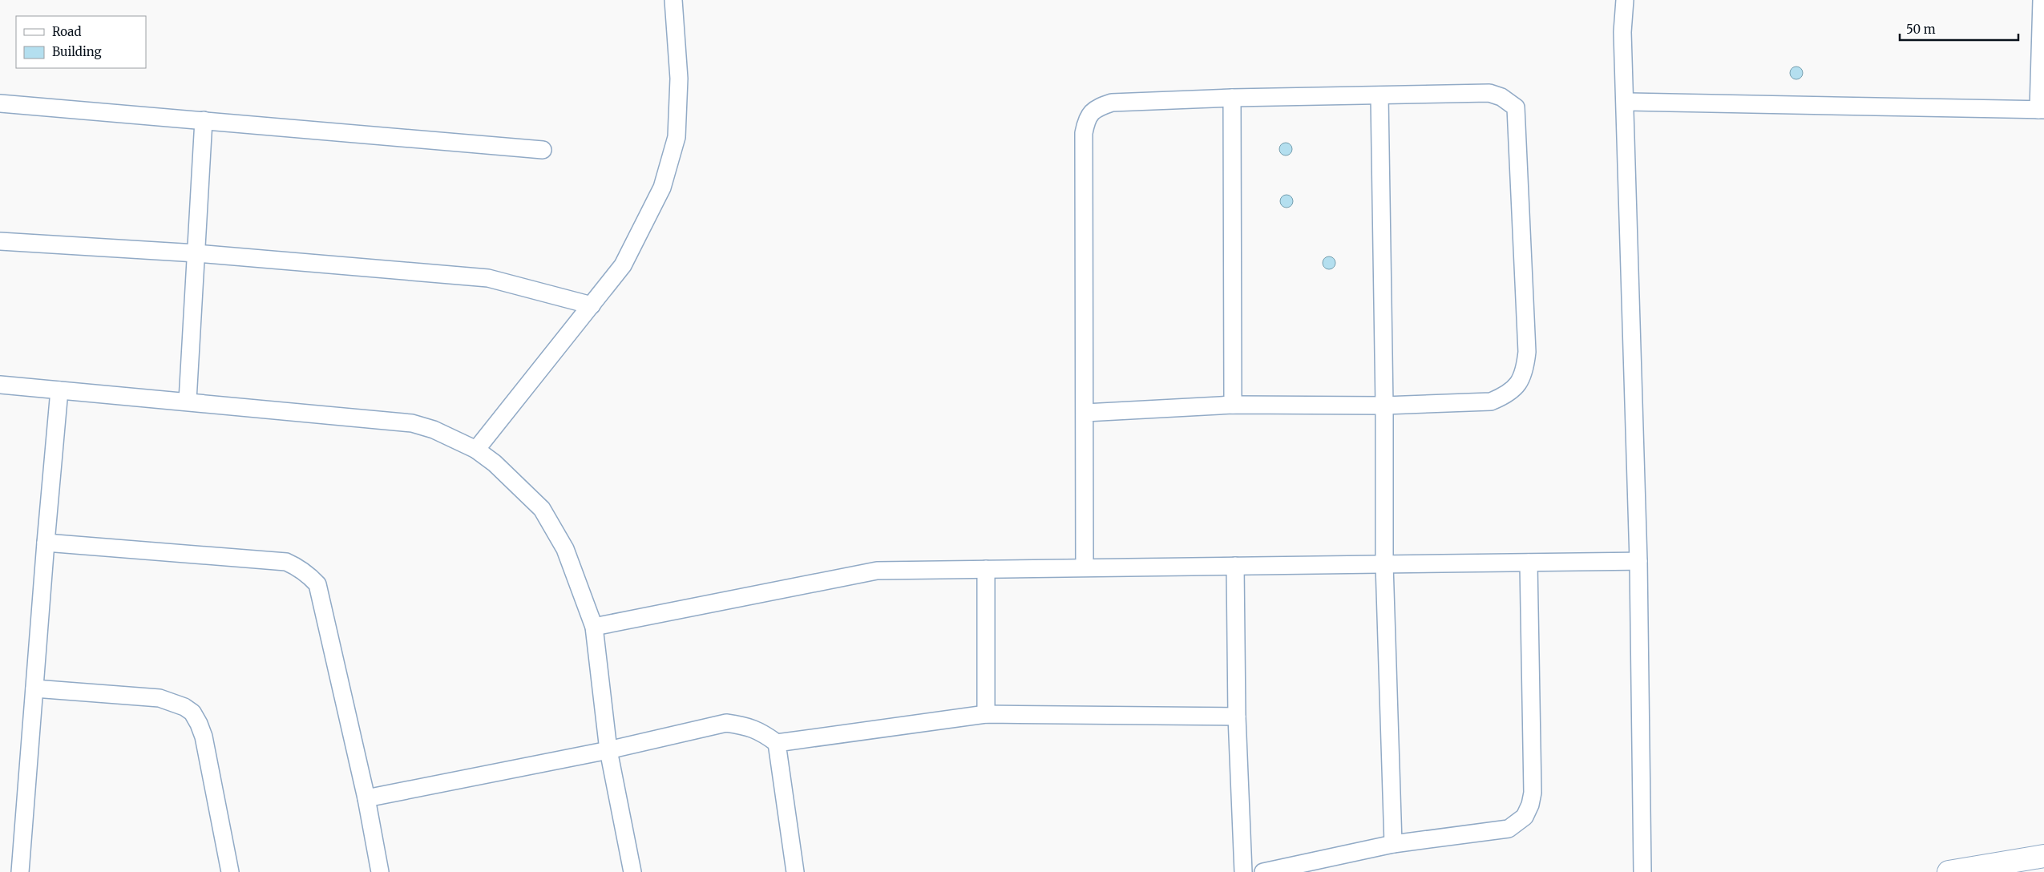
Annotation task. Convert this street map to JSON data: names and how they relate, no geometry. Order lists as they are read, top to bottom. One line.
{"legend":["Road","Building"],"scale_bar":"50 m"}
